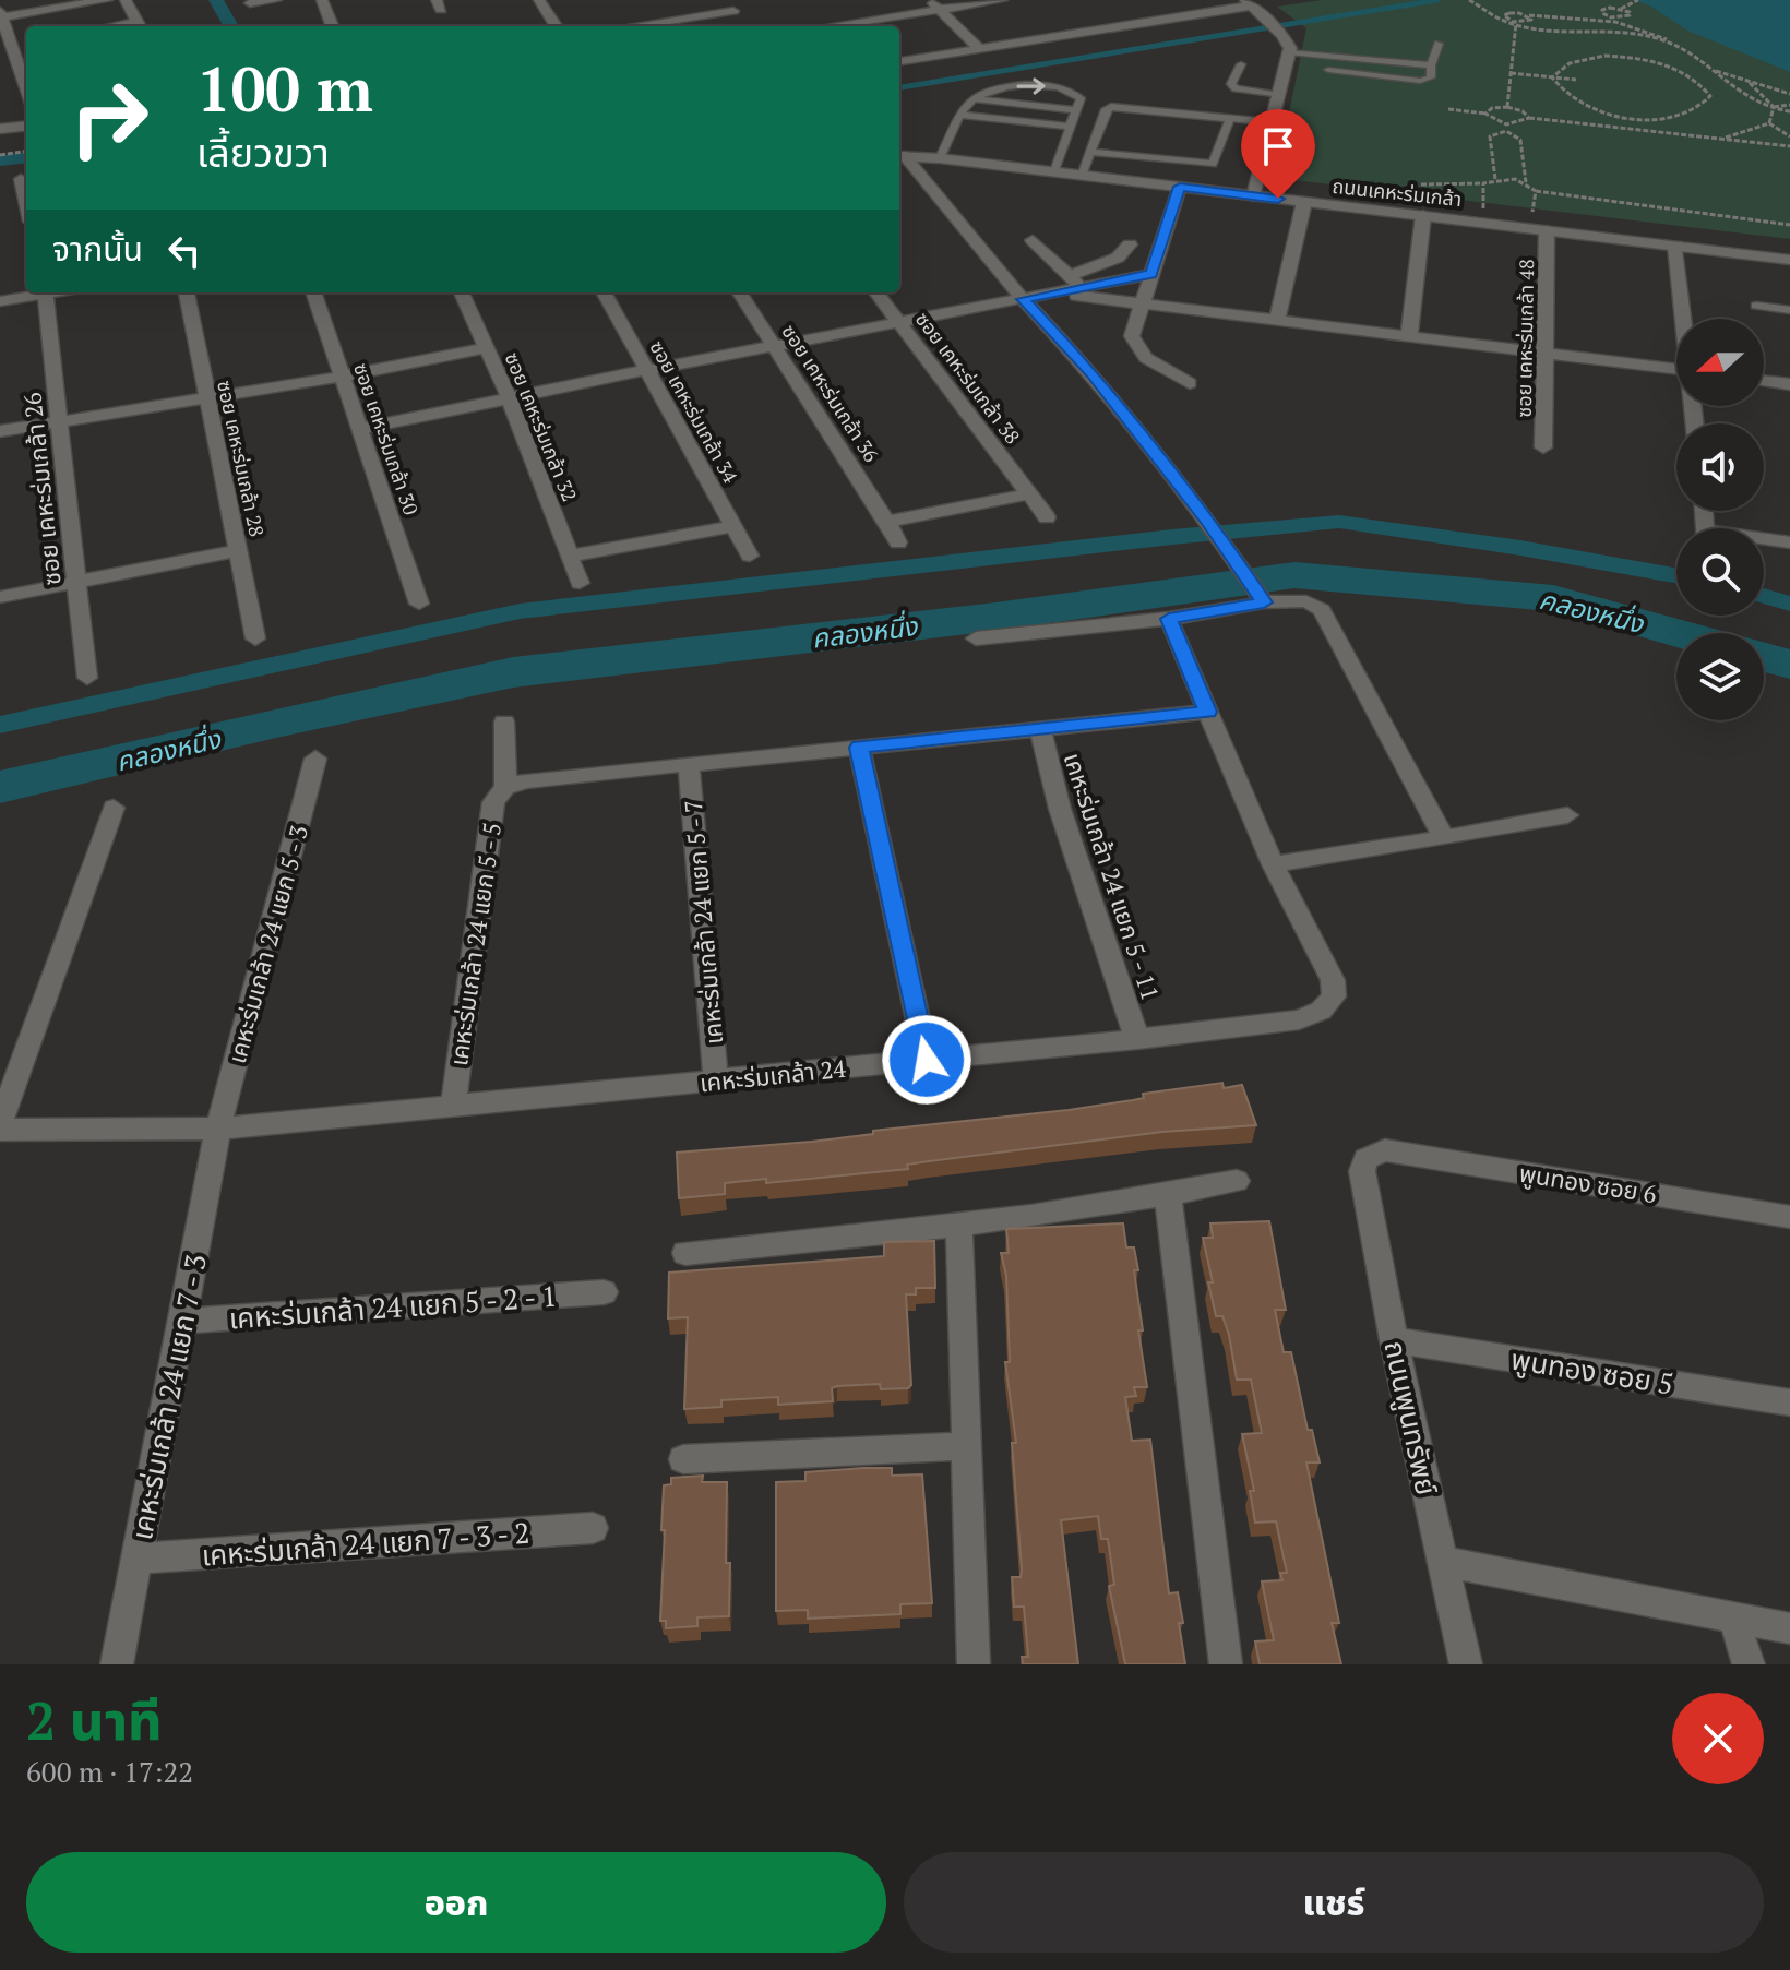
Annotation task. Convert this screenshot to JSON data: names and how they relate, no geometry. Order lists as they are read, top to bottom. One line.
{"streets":{"street":["ถนนเคหะร่มเกล้า","ซอย เคหะร่มเกล้า 48","ซอย เคหะร่มเกล้า 38","ซอย เคหะร่มเกล้า 36","ซอย เคหะร่มเกล้า 34","ซอย เคหะร่มเกล้า 32","ซอย เคหะร่มเกล้า 30","ซอย เคหะร่มเกล้า 28","ซอย เคหะร่มเกล้า 26","เคหะร่มเกล้า 24 แยก 5 - 11","เคหะร่มเกล้า 24 แยก 5 - 7","เคหะร่มเกล้า 24 แยก 5 - 3","เคหะร่มเกล้า 24 แยก 5 - 5","เคหะร่มเกล้า 24","พูนทอง ซอย 6","เคหะร่มเกล้า 24 แยก 5 - 2 - 1","พูนทอง ซอย 5","เคหะร่มเกล้า 24 แยก 7 - 3","ถนนพูนทรัพย์","เคหะร่มเกล้า 24 แยก 7 - 3 - 2"]},"crossings":[["ถนนเคหะร่มเกล้า","ซอย เคหะร่มเกล้า 48"],["เคหะร่มเกล้า 24 แยก 5 - 11","เคหะร่มเกล้า 24"],["เคหะร่มเกล้า 24 แยก 5 - 7","เคหะร่มเกล้า 24"],["เคหะร่มเกล้า 24 แยก 5 - 3","เคหะร่มเกล้า 24"],["เคหะร่มเกล้า 24 แยก 5 - 3","เคหะร่มเกล้า 24 แยก 7 - 3"],["เคหะร่มเกล้า 24 แยก 5 - 5","เคหะร่มเกล้า 24"],["เคหะร่มเกล้า 24","เคหะร่มเกล้า 24 แยก 7 - 3"],["พูนทอง ซอย 6","ถนนพูนทรัพย์"],["เคหะร่มเกล้า 24 แยก 5 - 2 - 1","เคหะร่มเกล้า 24 แยก 7 - 3"],["พูนทอง ซอย 5","ถนนพูนทรัพย์"],["เคหะร่มเกล้า 24 แยก 7 - 3","เคหะร่มเกล้า 24 แยก 7 - 3 - 2"]],"water":["คลองหนึ่ง"],"north":"left","page":{"turn":["100 m","เลี้ยวขวา"],"then":"จากนั้น","heading":["2 นาที","600 m · 17:22"],"buttons":["ออก","แชร์"]}}
